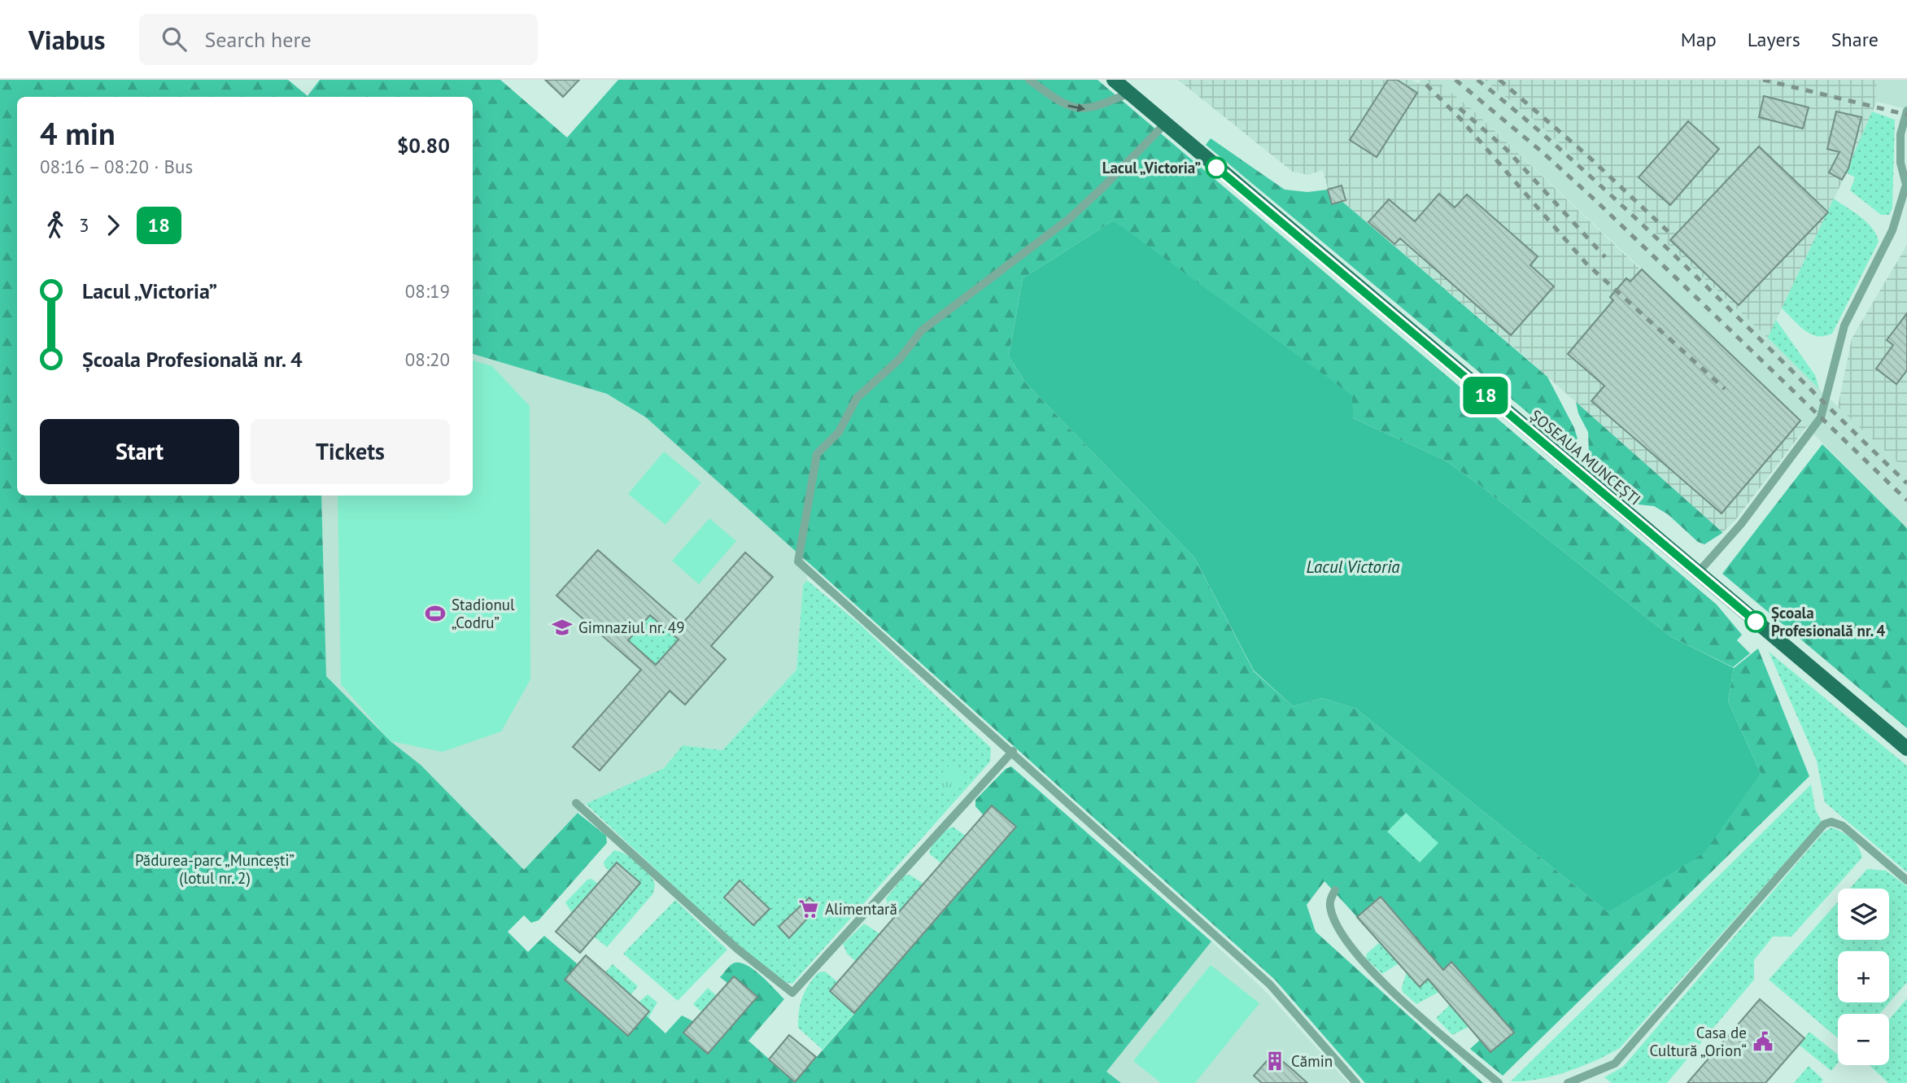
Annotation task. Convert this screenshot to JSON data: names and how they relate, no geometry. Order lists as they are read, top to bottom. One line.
{"streets":{"main road":["ȘOSEAUA MUNCEȘTI"]},"water":["Lacul Victoria"],"parks":["Pădurea-parc „Muncești” (lotul nr. 2)"],"places":{"other":["Lacul „Victoria”","Școala Profesională nr. 4"],"sports":["Stadionul „Codru”"],"school or university":["Gimnaziul nr. 49"],"supermarket":["Alimentară"],"public building":["Casa de Cultură „Orion“"],"building":["Cămin"]},"lines":["bus line 18"],"page":{"header":"Viabus","search":"Search here","nav":["Map","Layers","Share"],"on_map":"18","heading":["4 min","08:16 – 08:20 · Bus","$0.80"],"legs":["3","18"],"list":[{"name":"Lacul „Victoria”","value":"08:19"},{"name":"Școala Profesională nr. 4","value":"08:20"}],"buttons":["Start","Tickets"],"map_buttons":["+","−"]}}
